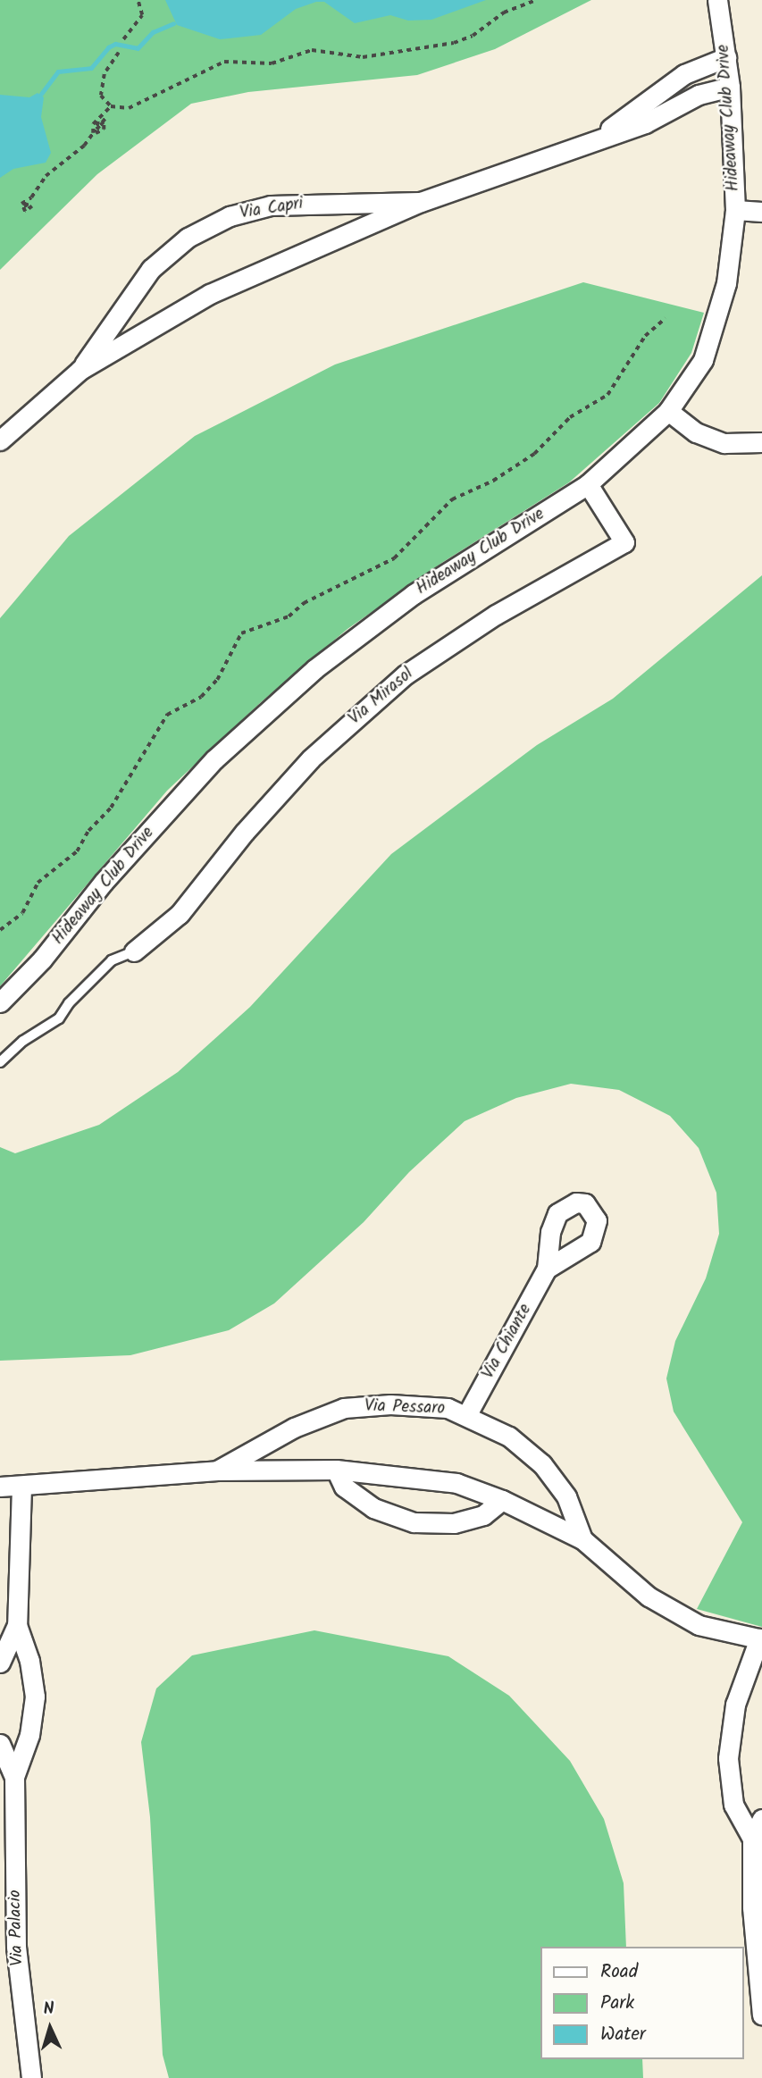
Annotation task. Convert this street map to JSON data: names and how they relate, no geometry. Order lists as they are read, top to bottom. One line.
{"streets":{"street":["Hideaway Club Drive","Via Capri","Via Mirasol","Via Chiante","Via Pessaro","Via Palacio"]},"crossings":[["Hideaway Club Drive","Via Capri"],["Hideaway Club Drive","Via Mirasol"],["Via Chiante","Via Pessaro"],["Via Pessaro","Via Palacio"]],"legend":["Road","Park","Water"],"north":"top"}
